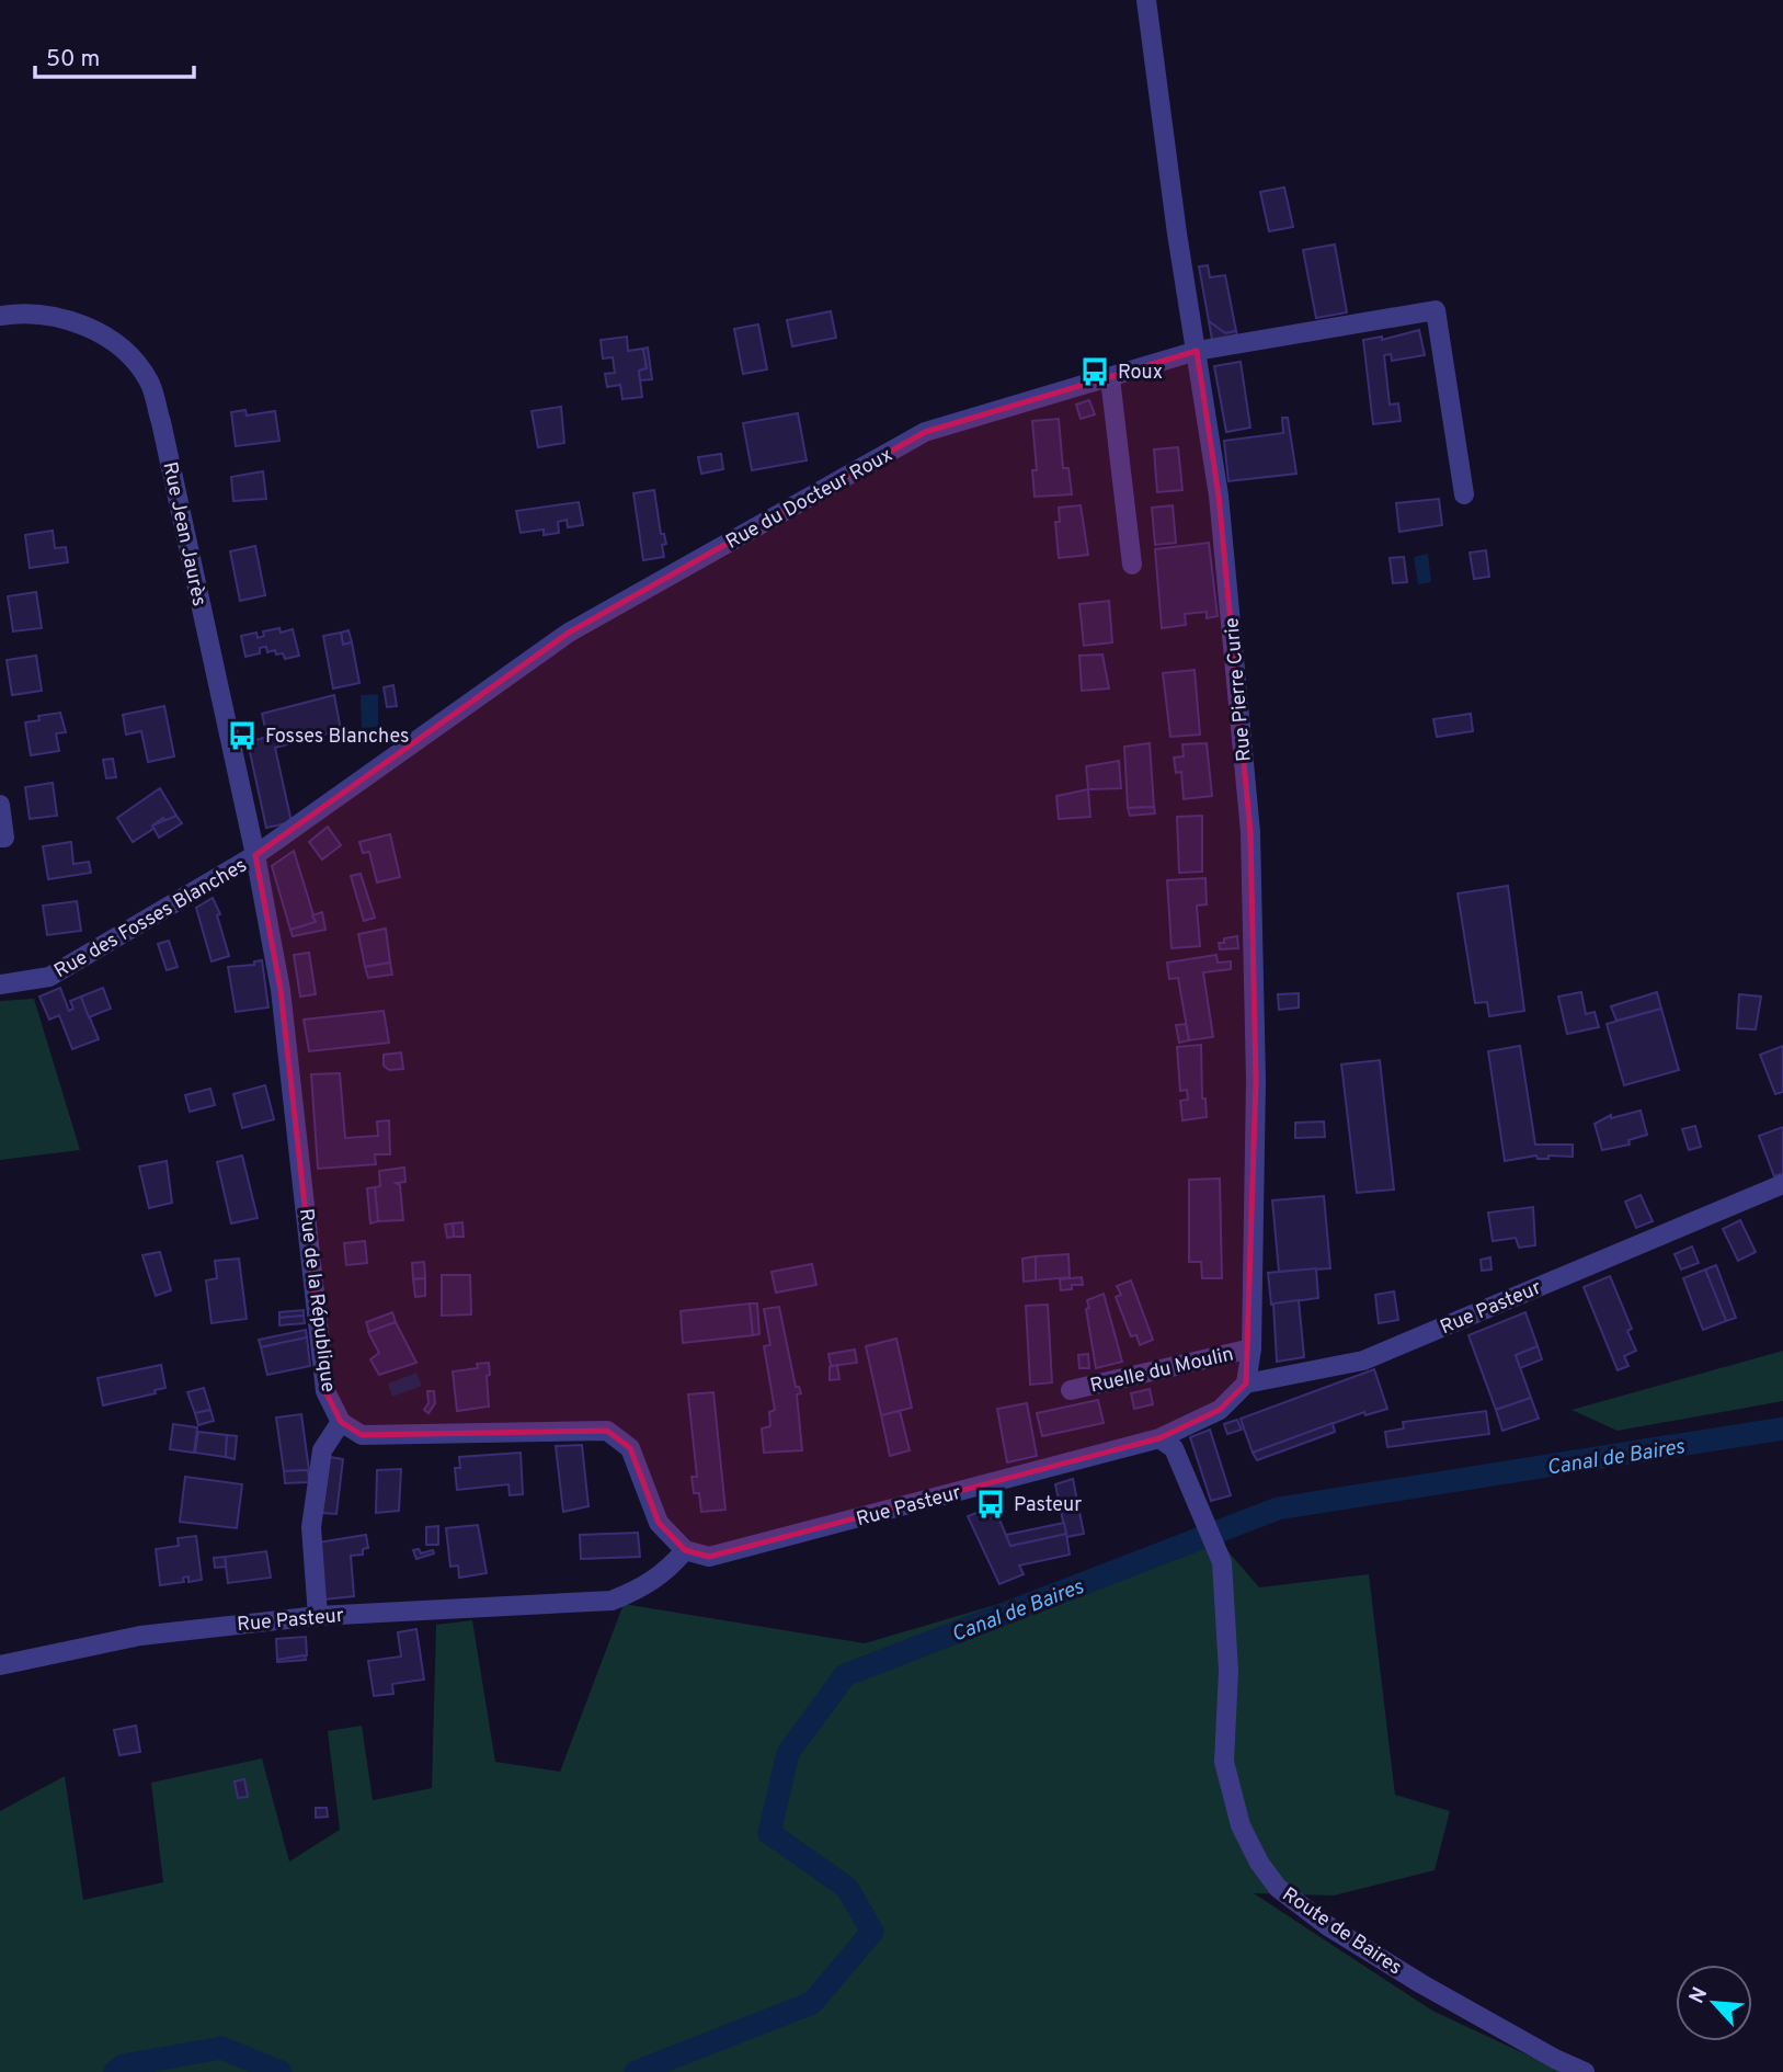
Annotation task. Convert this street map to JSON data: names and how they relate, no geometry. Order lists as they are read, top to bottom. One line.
{"streets":{"street":["Rue du Docteur Roux","Rue Jean Jaurès","Rue Pierre Curie","Rue des Fosses Blanches","Rue de la République","Rue Pasteur","Ruelle du Moulin","Route de Baires"]},"crossings":[["Rue du Docteur Roux","Rue Jean Jaurès"],["Rue du Docteur Roux","Rue Pierre Curie"],["Rue du Docteur Roux","Rue des Fosses Blanches"],["Rue du Docteur Roux","Rue de la République"],["Rue Jean Jaurès","Rue des Fosses Blanches"],["Rue Jean Jaurès","Rue de la République"],["Rue Pierre Curie","Rue Pasteur"],["Rue Pierre Curie","Ruelle du Moulin"],["Rue des Fosses Blanches","Rue de la République"],["Rue Pasteur","Route de Baires"]],"water":["Canal de Baires"],"places":{"bus stop":["Roux","Fosses Blanches","Pasteur"]},"scale_bar":"50 m","north":"top left"}
